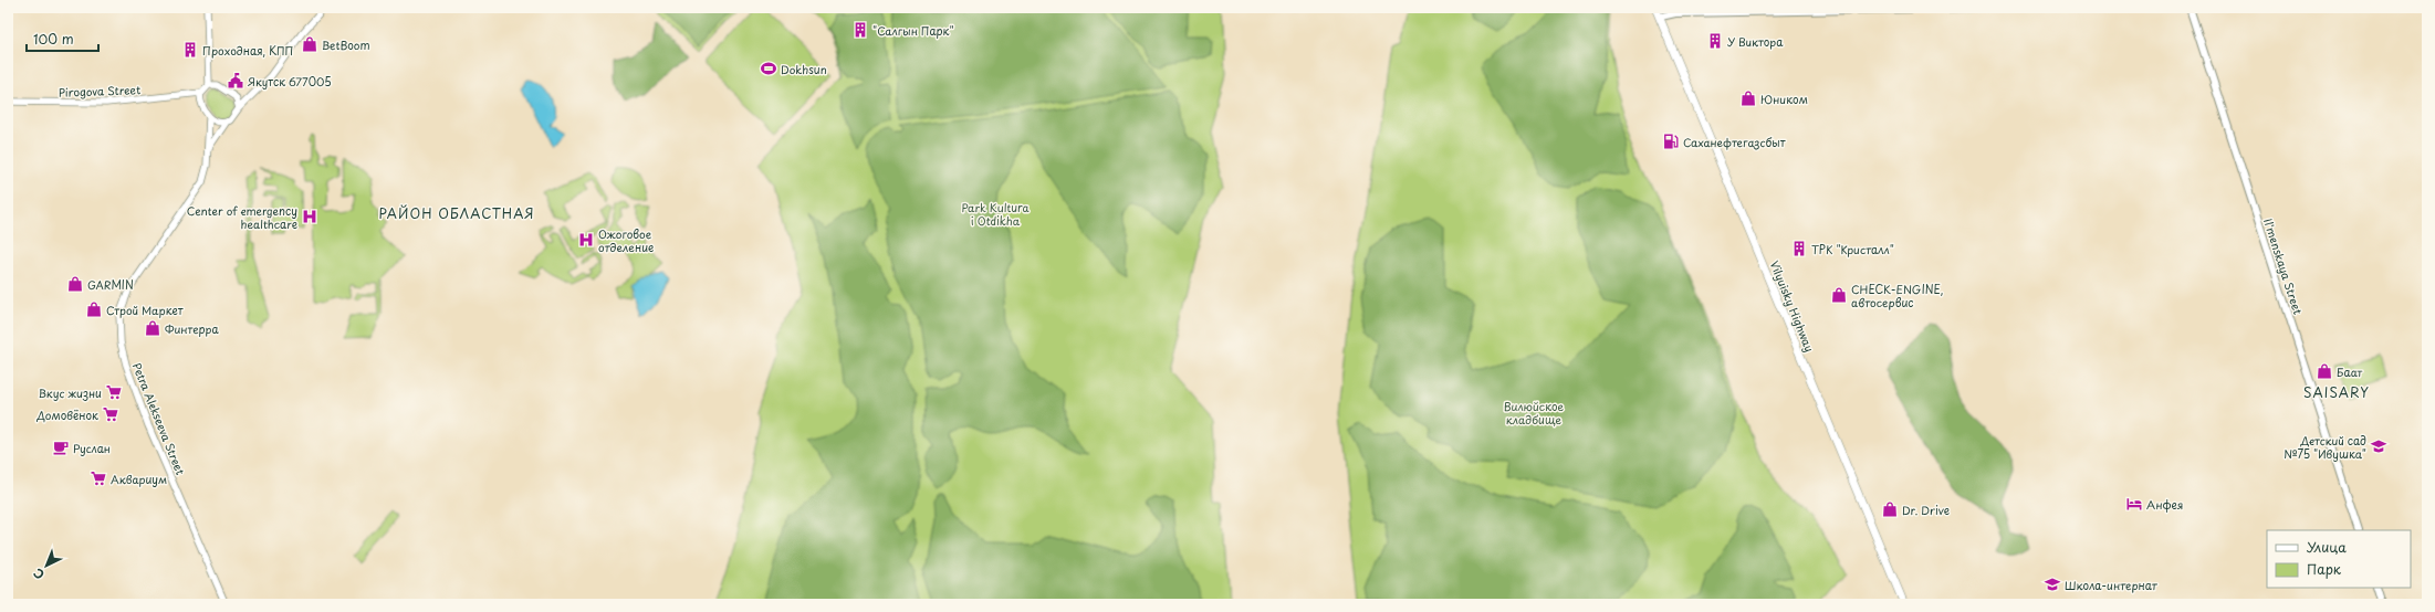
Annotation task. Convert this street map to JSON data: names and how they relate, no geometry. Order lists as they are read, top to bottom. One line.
{"streets":{"main road":["Il'menskaya Street","Vilyuisky Highway"],"street":["Pirogova Street","Petra Alekseeva Street"]},"crossings":[["Pirogova Street","Petra Alekseeva Street"]],"districts":["РАЙОН ОБЛАСТНАЯ","SAISARY"],"parks":["Park Kultura i Otdikha","Вилюйское кладбище"],"places":{"building":["\"Салгын Парк\"","У Виктора","Проходная, КПП","ТРК \"Кристалл\""],"shop":["BetBoom","Юником","GARMIN","CHECK-ENGINE, автосервис","Строй Маркет","Финтерра","Баат","Dr. Drive"],"sports":["Dokhsun"],"public building":["Якутск 677005"],"fuel station":["Саханефтегазсбыт"],"hospital":["Center of emergency healthcare","Ожоговое отделение"],"supermarket":["Вкус жизни","Домовёнок","Аквариум"],"school or university":["Детский сад №75 \"Ивушка\"","Школа-интернат"],"cafe":["Руслан"],"hotel":["Анфея"]},"legend":["Улица","Парк"],"scale_bar":"100 m","north":"bottom left"}
